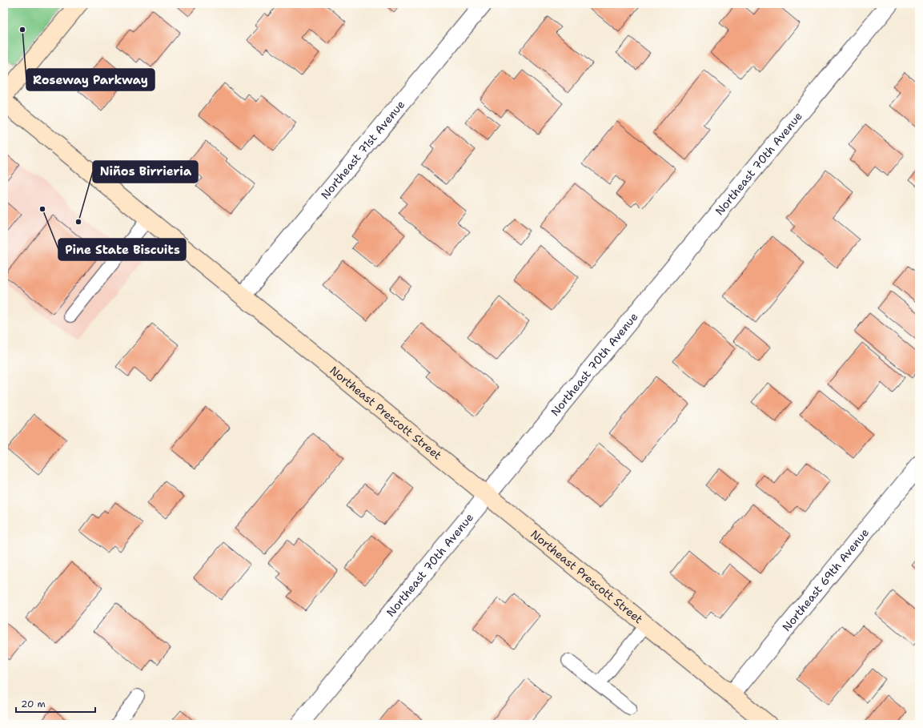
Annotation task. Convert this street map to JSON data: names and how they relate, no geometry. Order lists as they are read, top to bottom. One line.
{"streets":{"street":["Northeast 71st Avenue","Northeast 70th Avenue","Northeast Prescott Street","Northeast 69th Avenue"]},"crossings":[["Northeast 71st Avenue","Northeast Prescott Street"],["Northeast 70th Avenue","Northeast Prescott Street"],["Northeast Prescott Street","Northeast 69th Avenue"]],"places":["Roseway Parkway","Pine State Biscuits","Niños Birrieria"],"scale_bar":"20 m"}
